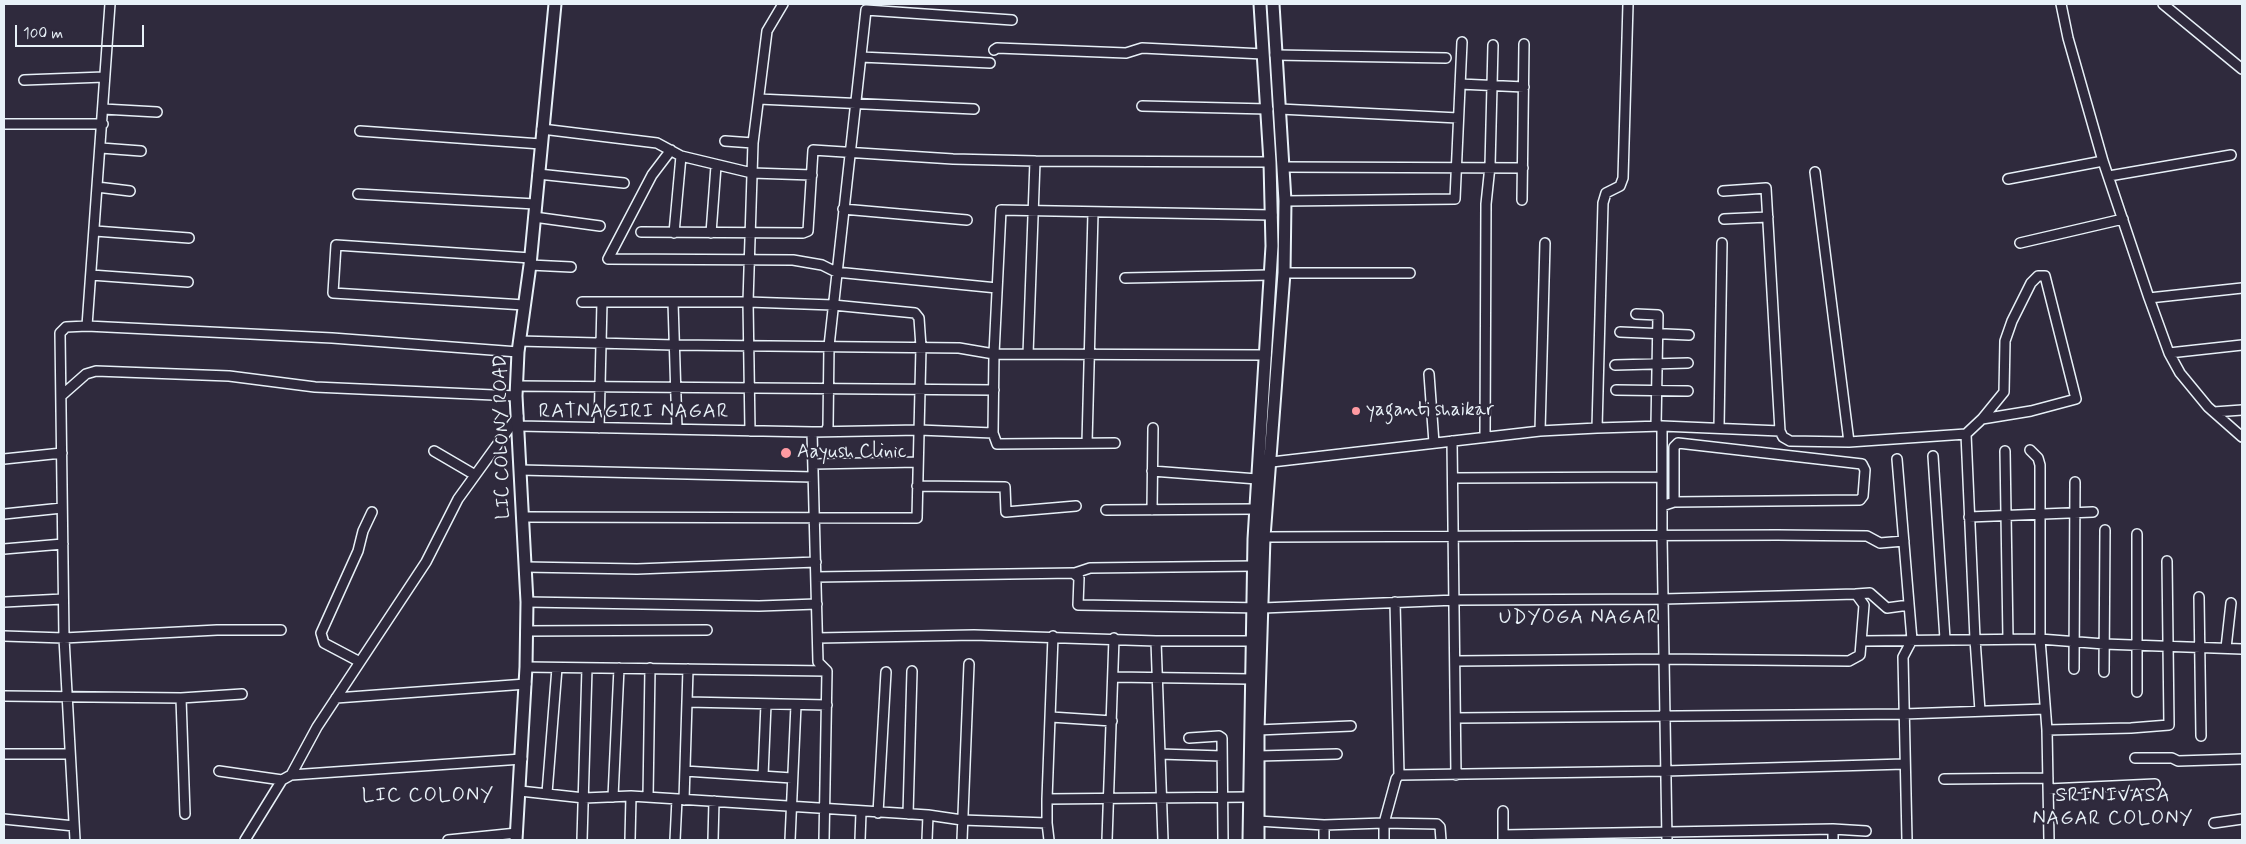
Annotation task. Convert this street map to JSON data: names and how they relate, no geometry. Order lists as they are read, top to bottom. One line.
{"streets":{"main road":["LIC COLONY ROAD"]},"districts":["RATNAGIRI NAGAR","UDYOGA NAGAR","LIC COLONY","SRINIVASA NAGAR COLONY"],"places":["yaganti shaikar","Aayush Clinic"],"scale_bar":"100 m"}
